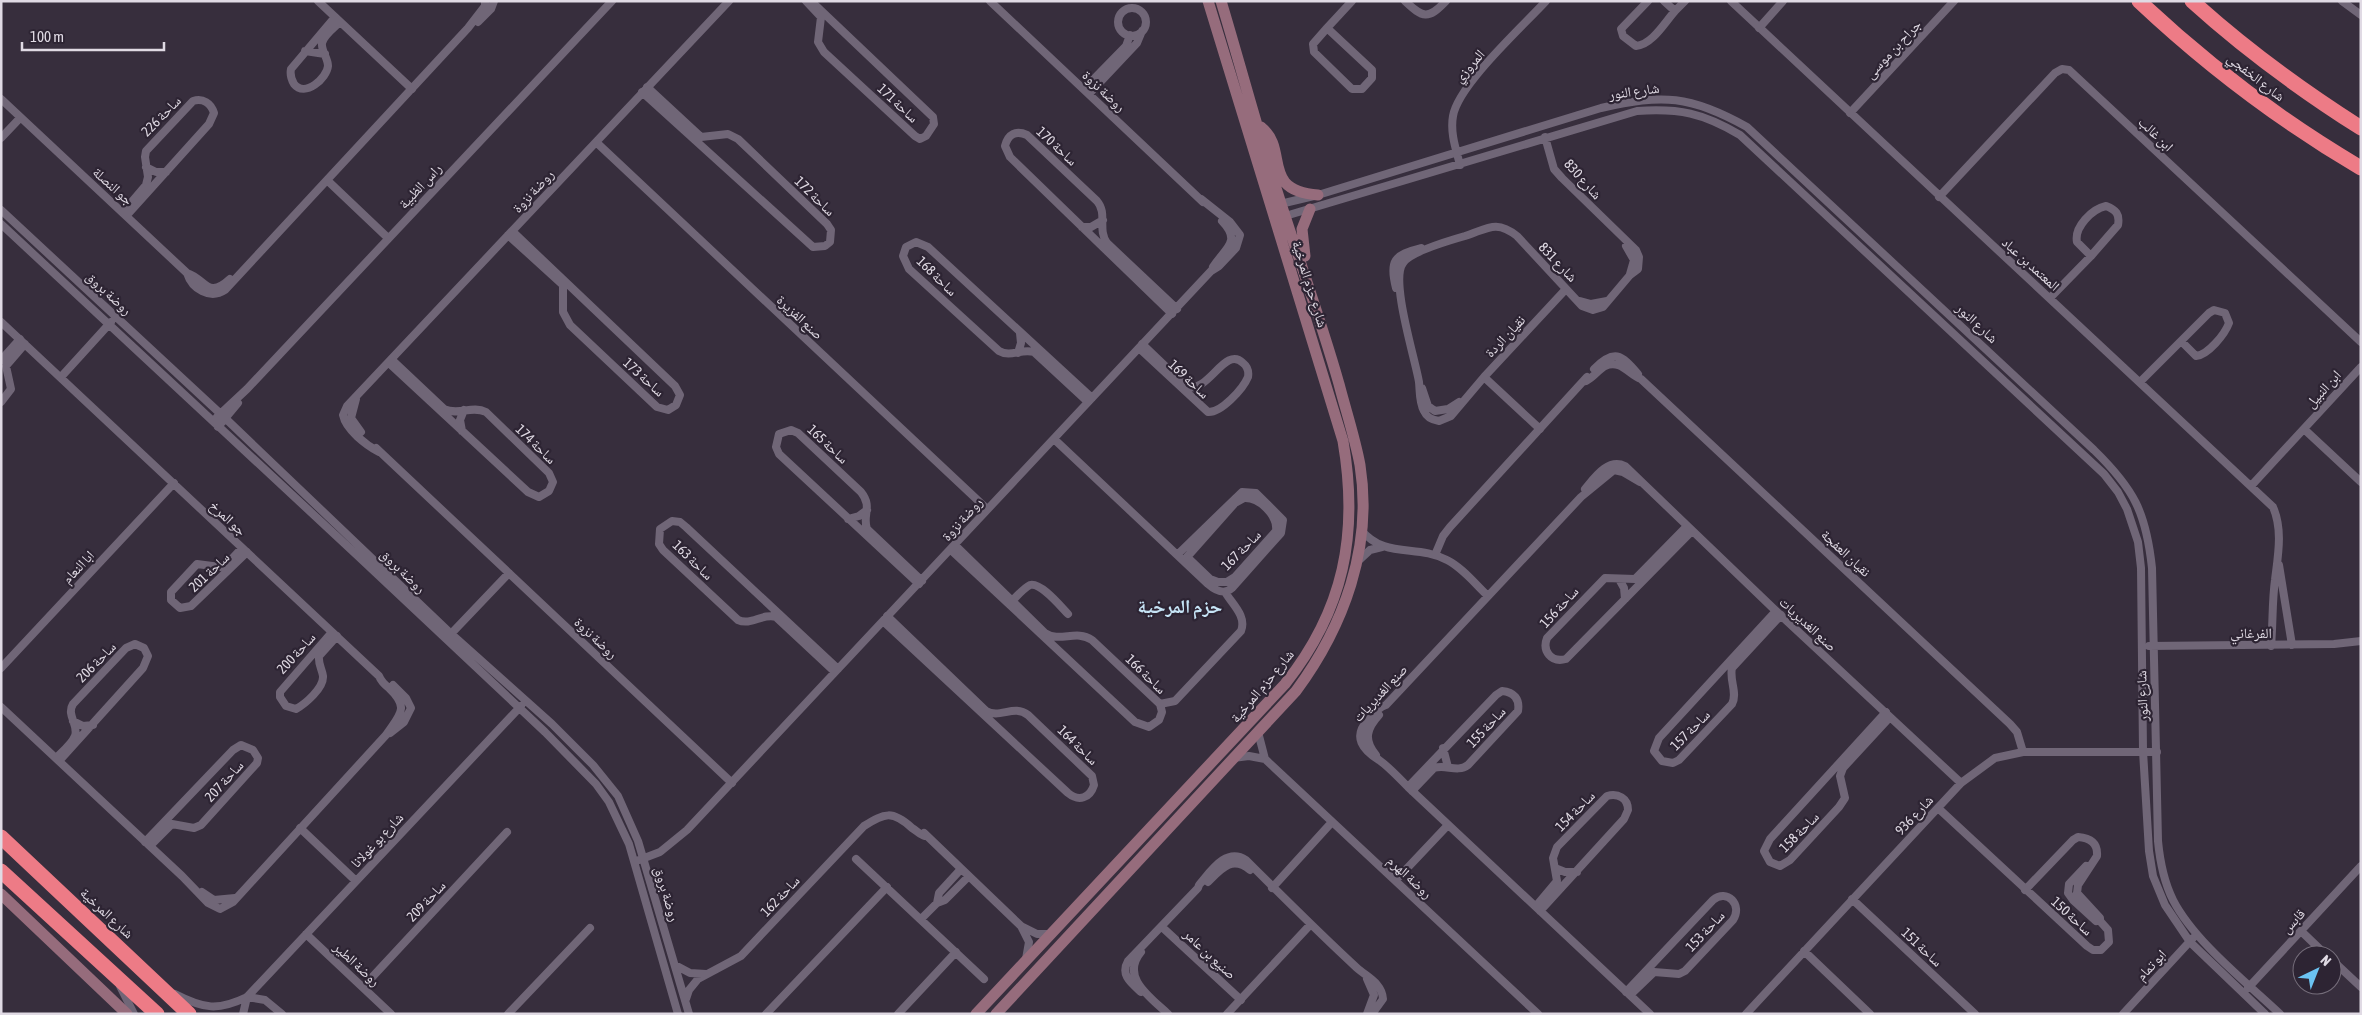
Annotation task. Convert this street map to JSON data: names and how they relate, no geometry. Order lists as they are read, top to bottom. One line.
{"streets":{"highway":["شارع الخفجي","شارع المرخية"],"street":["جراح بن موسى","المروزي","روضة نزوة","شارع النور","ساحة 171","ساحة 226","ابن غالب","ساحة 170","شارع 830","جو النصلة","راس الظبية","ساحة 172","شارع 831","المعتمد بن عباد","ساحة 168","شارع حزم المرخية","روضة بروق","صنع الفزيرة","نقيان الردة","ساحة 173","ساحة 169","ابن النبيل","ساحة 174","ساحة 165","جو المرخ","ساحة 167","نقيان العفجة","ساحة 163","ابا النعام","ساحة 201","ساحة 156","صنع الغديريات","الفرغاني","ساحة 200","ساحة 206","ساحة 166","ساحة 155","ساحة 157","ساحة 164","ساحة 207","ساحة 154","شارع 936","ساحة 158","شارع بو غولانا","روضة الهرم","ساحة 162","ساحة 209","ساحة 150","قابس","ساحة 153","ساحة 151","صنيع بن عامر","روضة الطير","ابو تمام"]},"crossings":[["جراح بن موسى","المعتمد بن عباد"],["المروزي","شارع النور"],["روضة نزوة","ساحة 170"],["روضة نزوة","ساحة 172"],["روضة نزوة","ساحة 168"],["روضة نزوة","روضة بروق"],["روضة نزوة","صنع الفزيرة"],["روضة نزوة","ساحة 173"],["روضة نزوة","ساحة 169"],["روضة نزوة","ساحة 174"],["روضة نزوة","ساحة 165"],["روضة نزوة","ساحة 167"],["روضة نزوة","ساحة 163"],["روضة نزوة","ساحة 166"],["روضة نزوة","ساحة 164"],["شارع النور","شارع 830"],["شارع النور","شارع حزم المرخية"],["شارع النور","الفرغاني"],["شارع النور","شارع 936"],["شارع النور","قابس"],["شارع النور","ابو تمام"],["ساحة 226","جو النصلة"],["ابن غالب","المعتمد بن عباد"],["شارع 830","شارع 831"],["راس الظبية","روضة بروق"],["شارع 831","نقيان الردة"],["المعتمد بن عباد","ابن النبيل"],["المعتمد بن عباد","الفرغاني"],["شارع حزم المرخية","ساحة 162"],["روضة بروق","شارع بو غولانا"],["روضة بروق","ساحة 162"],["جو المرخ","ابا النعام"],["جو المرخ","ساحة 201"],["جو المرخ","ساحة 200"],["جو المرخ","ساحة 206"],["جو المرخ","ساحة 207"],["ساحة 167","ساحة 166"],["نقيان العفجة","شارع 936"],["ساحة 156","صنع الغديريات"],["صنع الغديريات","ساحة 155"],["صنع الغديريات","ساحة 157"],["صنع الغديريات","ساحة 154"],["صنع الغديريات","شارع 936"],["صنع الغديريات","ساحة 158"],["صنع الغديريات","ساحة 153"],["شارع 936","ساحة 150"],["شارع 936","ساحة 151"],["شارع بو غولانا","شارع المرخية"],["شارع بو غولانا","روضة الطير"],["ساحة 209","روضة الطير"]],"districts":["حزم المرخية"],"scale_bar":"100 m","north":"top right"}
